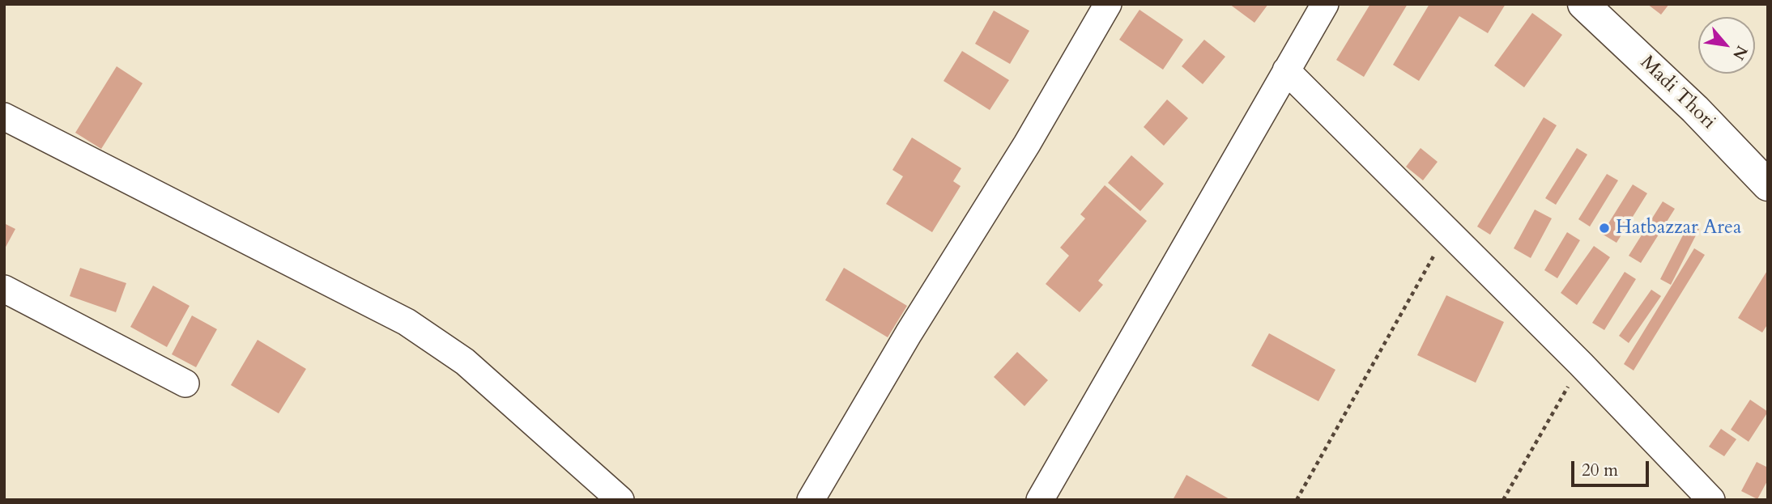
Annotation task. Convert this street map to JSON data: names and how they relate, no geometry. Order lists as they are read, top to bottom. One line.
{"streets":{"main road":["Madi Thori"]},"places":["Hatbazzar Area"],"scale_bar":"20 m","north":"bottom right"}
